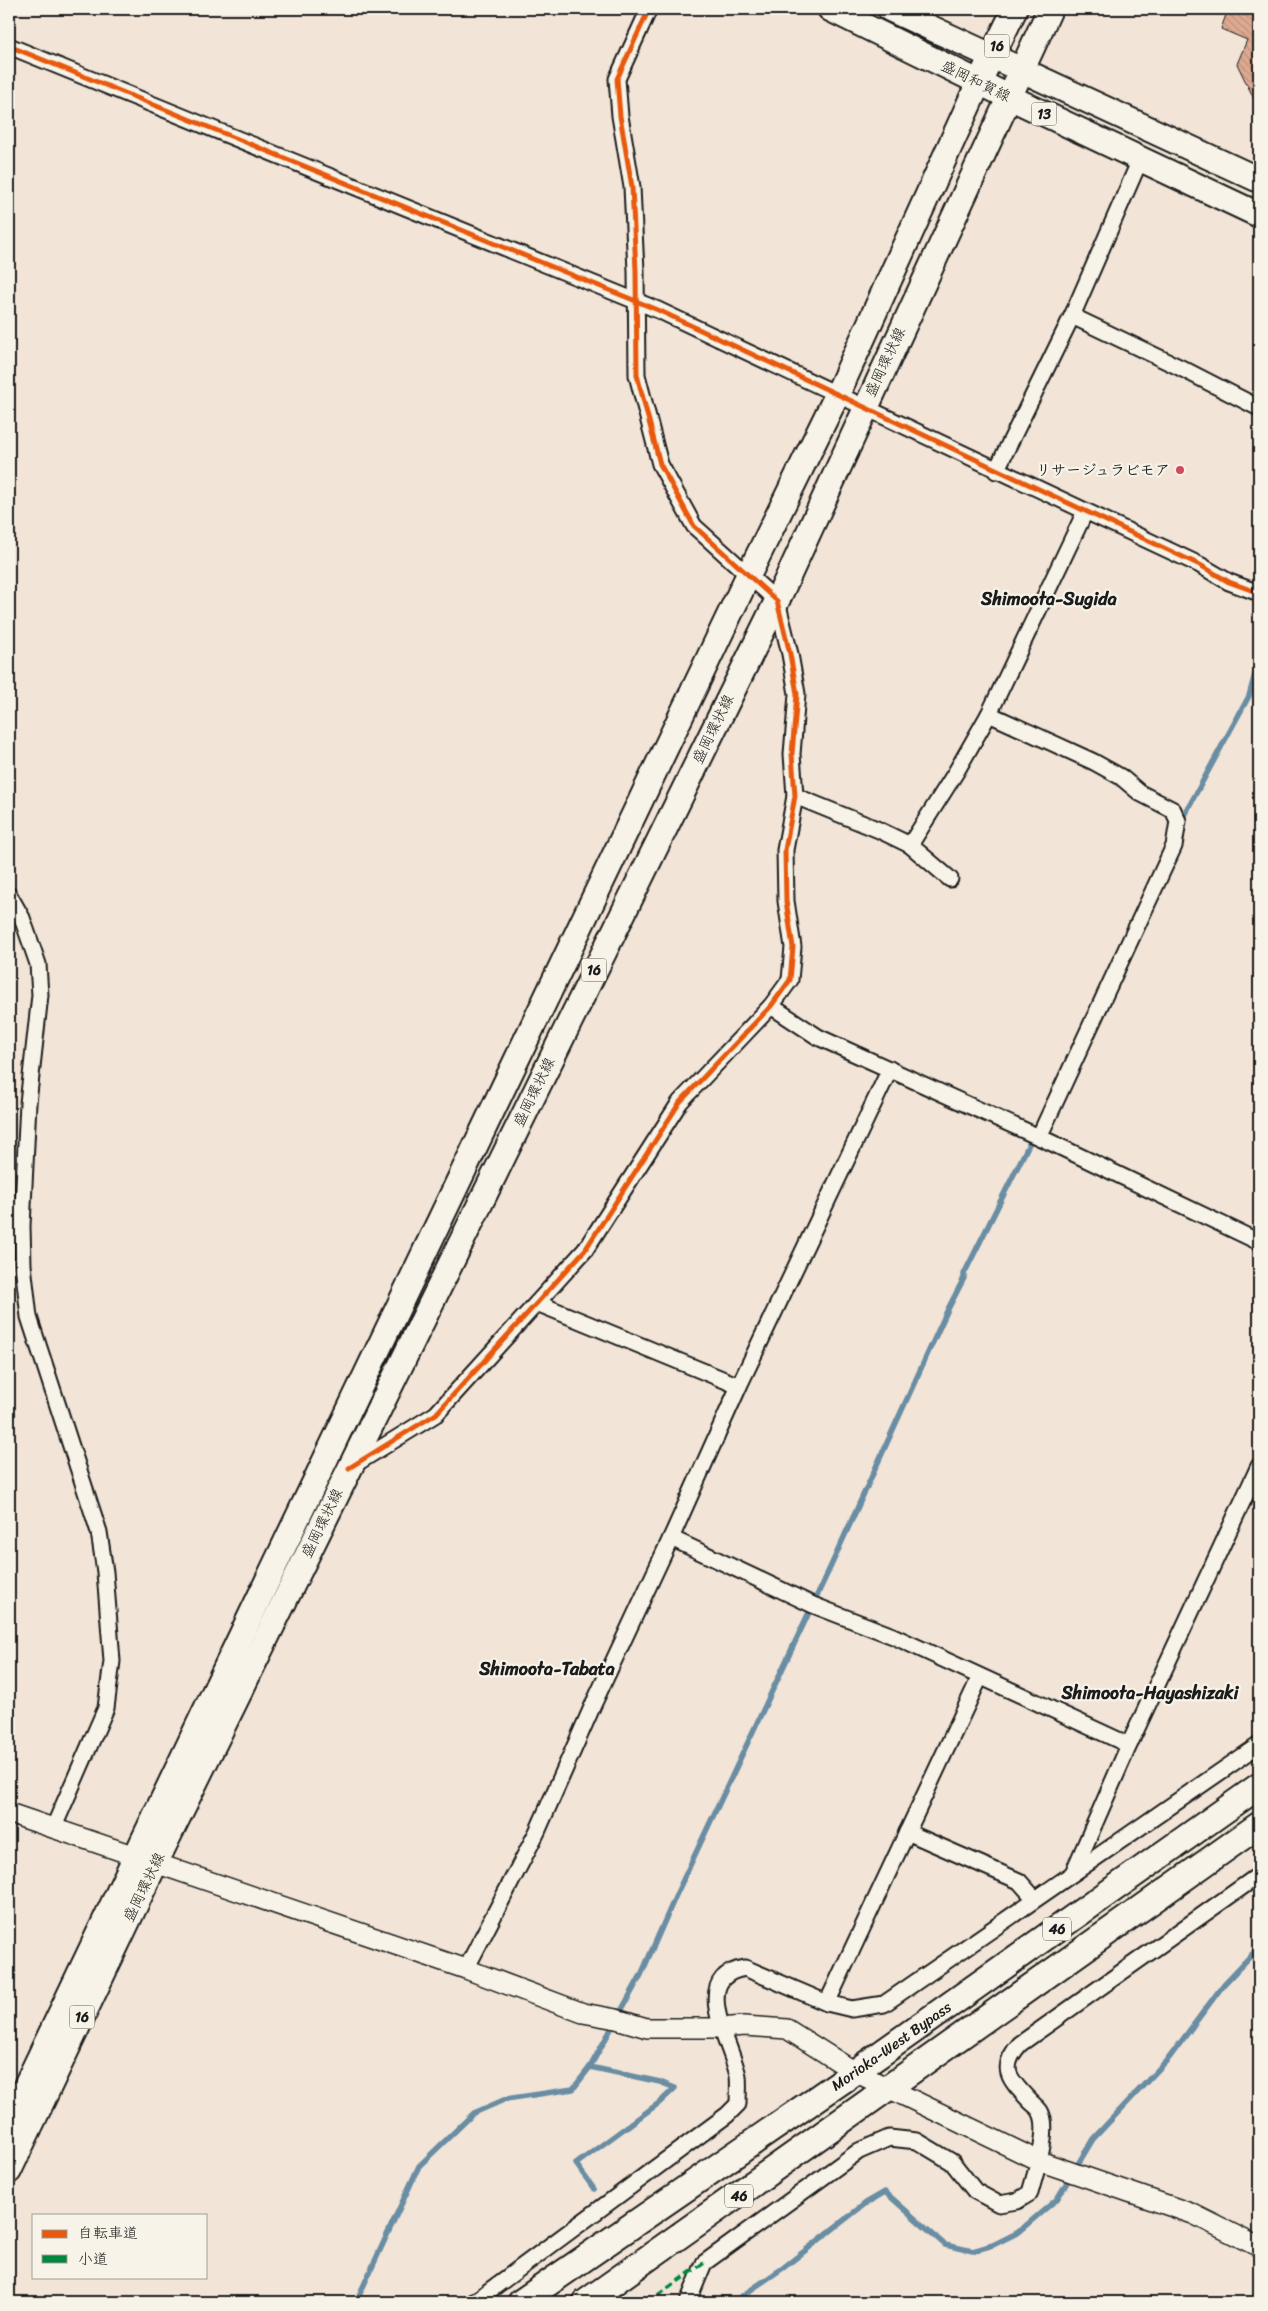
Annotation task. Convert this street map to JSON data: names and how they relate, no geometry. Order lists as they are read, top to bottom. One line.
{"streets":{"highway":["46","Morioka-West Bypass"],"main road":["16","盛岡和賀線","13","盛岡環状線"]},"crossings":[["盛岡和賀線","盛岡環状線"]],"districts":["Shimoota-Sugida","Shimoota-Tabata","Shimoota-Hayashizaki"],"places":["リサージュラビモア"],"legend":["自転車道","小道"]}
